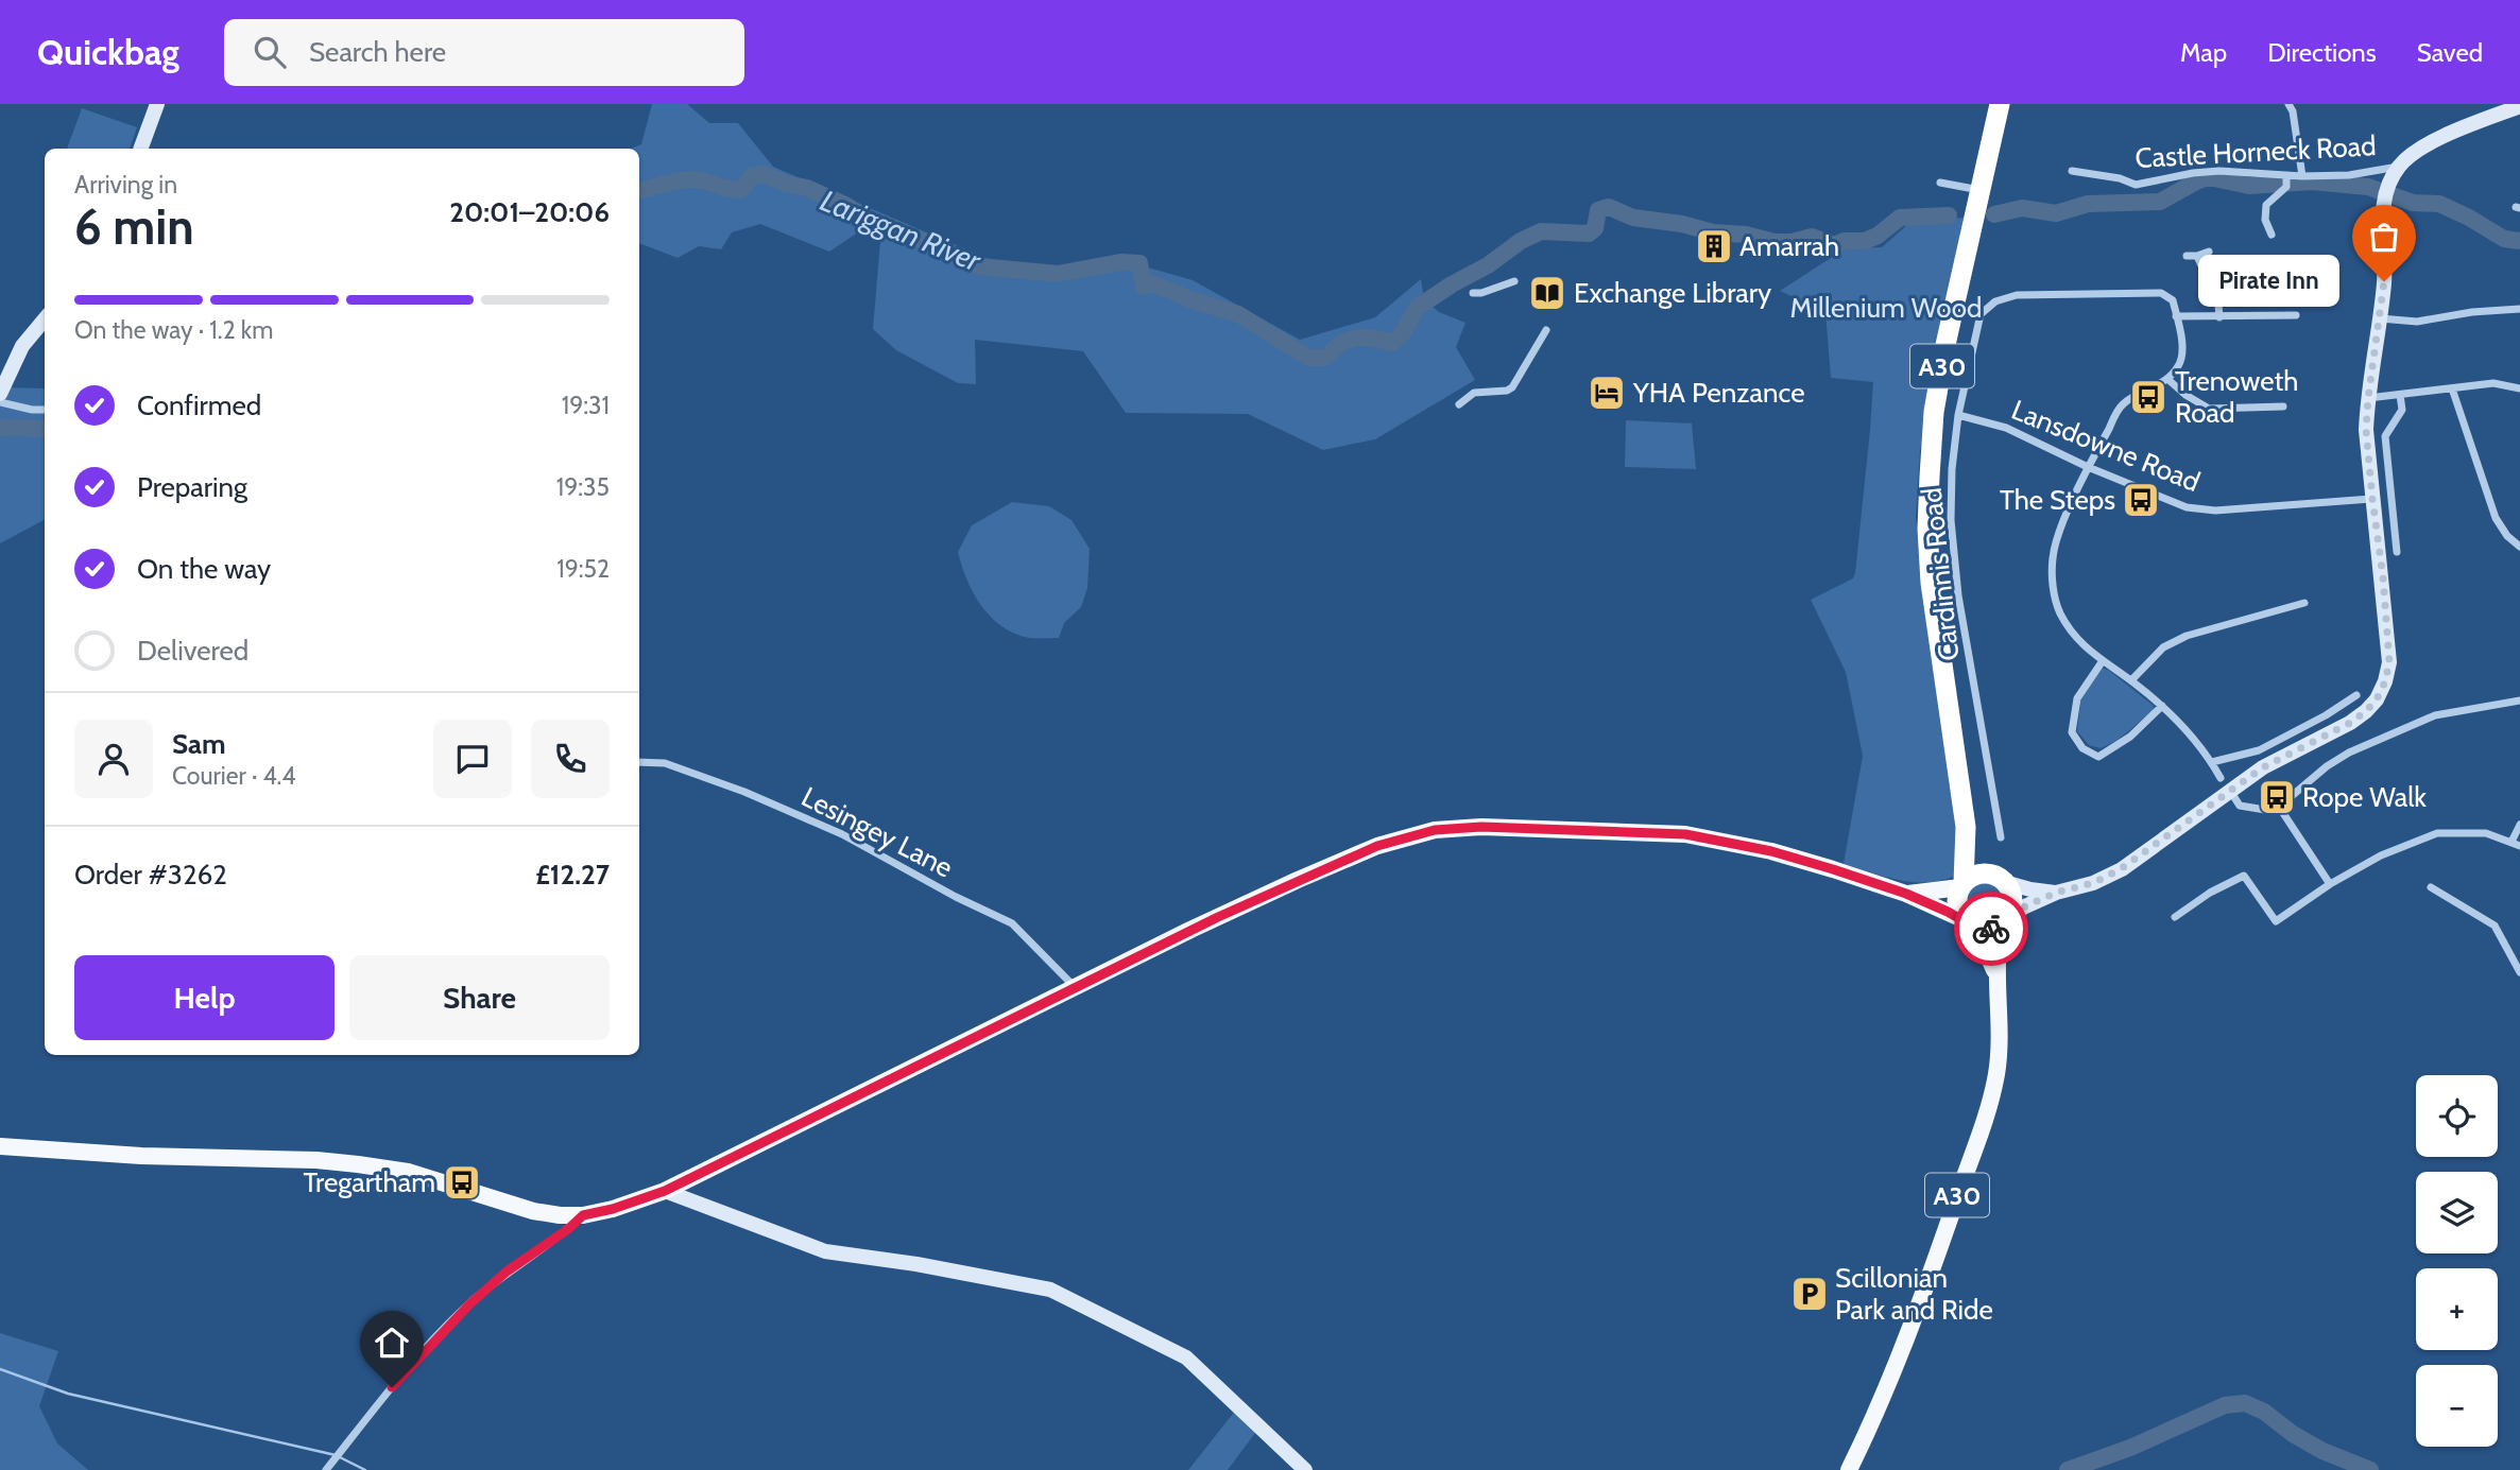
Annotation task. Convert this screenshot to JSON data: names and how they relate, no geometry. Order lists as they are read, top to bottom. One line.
{"streets":{"highway":["A30"],"street":["Castle Horneck Road","Lansdowne Road","Cardinnis Road","Lesingey Lane"]},"crossings":[["Lansdowne Road","Cardinnis Road"]],"water":["Lariggan River"],"parks":["Millenium Wood"],"places":{"building":["Amarrah"],"other":["Pirate Inn"],"library":["Exchange Library"],"hotel":["YHA Penzance"],"bus stop":["Trenoweth Road","The Steps","Rope Walk","Tregartham"],"parking":["Scillonian Park and Ride"]},"page":{"header":"Quickbag","search":"Search here","nav":["Map","Directions","Saved"],"heading":["6 min","Arriving in","20:01–20:06"],"panel":["Sam","Courier · 4.4","Order #3262","£12.27"],"bubble":"Pirate Inn","bar":"On the way · 1.2 km","list":[["Confirmed","19:31"],["Preparing","19:35"],["On the way","19:52"],"Delivered"],"buttons":["Help","Share"],"map_buttons":["+","−"]}}
